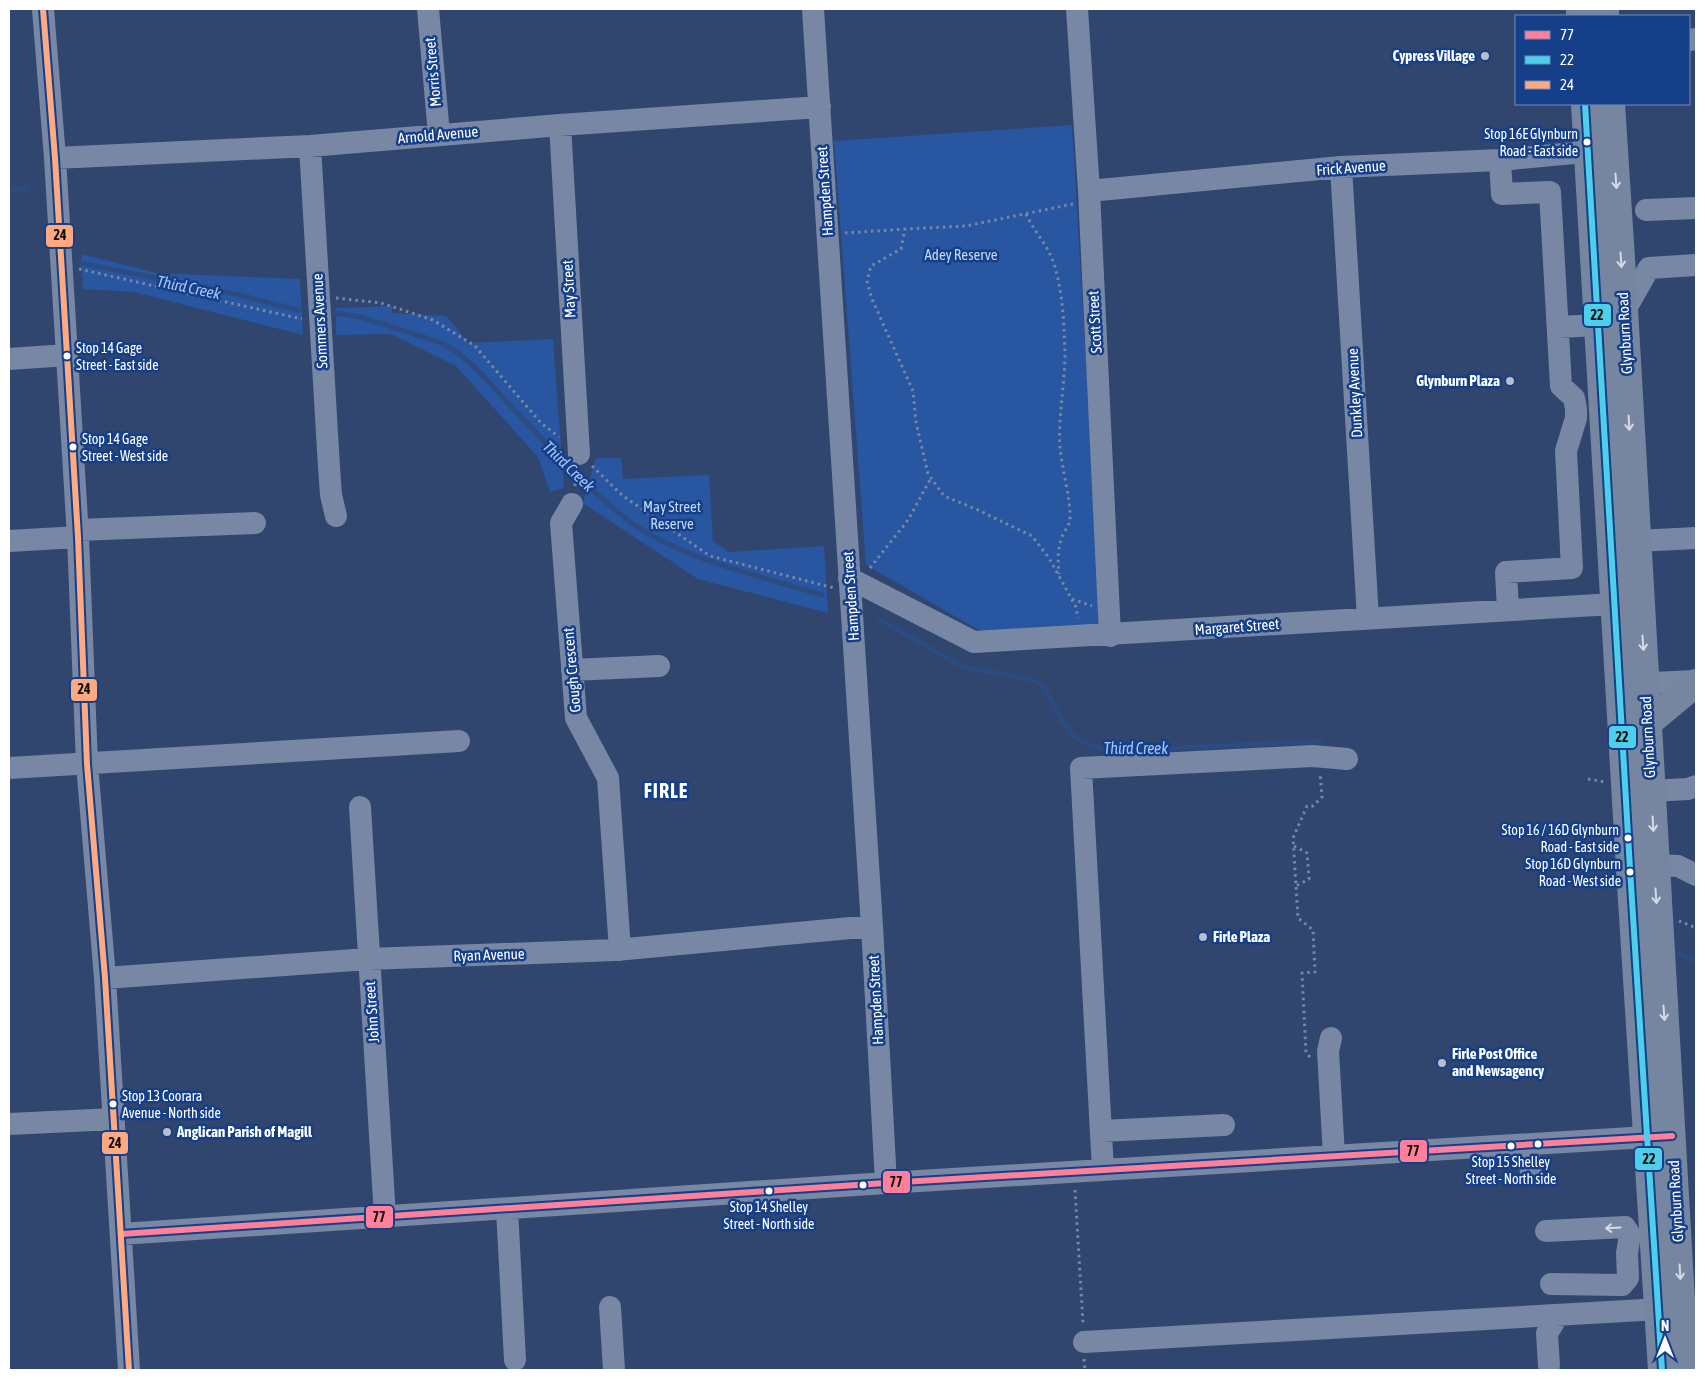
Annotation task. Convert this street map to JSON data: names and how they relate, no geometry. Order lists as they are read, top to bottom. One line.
{"streets":{"main road":["Glynburn Road"],"street":["Morris Street","Arnold Avenue","Frick Avenue","Hampden Street","May Street","Sommers Avenue","Scott Street","Dunkley Avenue","Margaret Street","Gough Crescent","Ryan Avenue","John Street"]},"crossings":[["Morris Street","Arnold Avenue"],["Arnold Avenue","Hampden Street"],["Arnold Avenue","May Street"],["Arnold Avenue","Sommers Avenue"],["Frick Avenue","Scott Street"],["Frick Avenue","Glynburn Road"],["Frick Avenue","Dunkley Avenue"],["Hampden Street","Margaret Street"],["Hampden Street","Ryan Avenue"],["Scott Street","Margaret Street"],["Glynburn Road","Margaret Street"],["Dunkley Avenue","Margaret Street"],["Gough Crescent","Ryan Avenue"],["Ryan Avenue","John Street"]],"districts":["FIRLE"],"water":["Third Creek"],"parks":["Adey Reserve","May Street Reserve"],"places":["Cypress Village","Stop 16E Glynburn Road - East side","Stop 14 Gage Street - East side","Glynburn Plaza","Stop 14 Gage Street - West side","Stop 16 / 16D Glynburn Road - East side","Stop 16D Glynburn Road - West side","Firle Plaza","Firle Post Office and Newsagency","Stop 13 Coorara Avenue - North side","Anglican Parish of Magill","Stop 15 Shelley Street - North side","Stop 14 Shelley Street - North side"],"lines":["transit line 24","transit line 22","transit line 77"],"legend":["77","22","24"],"north":"top"}
